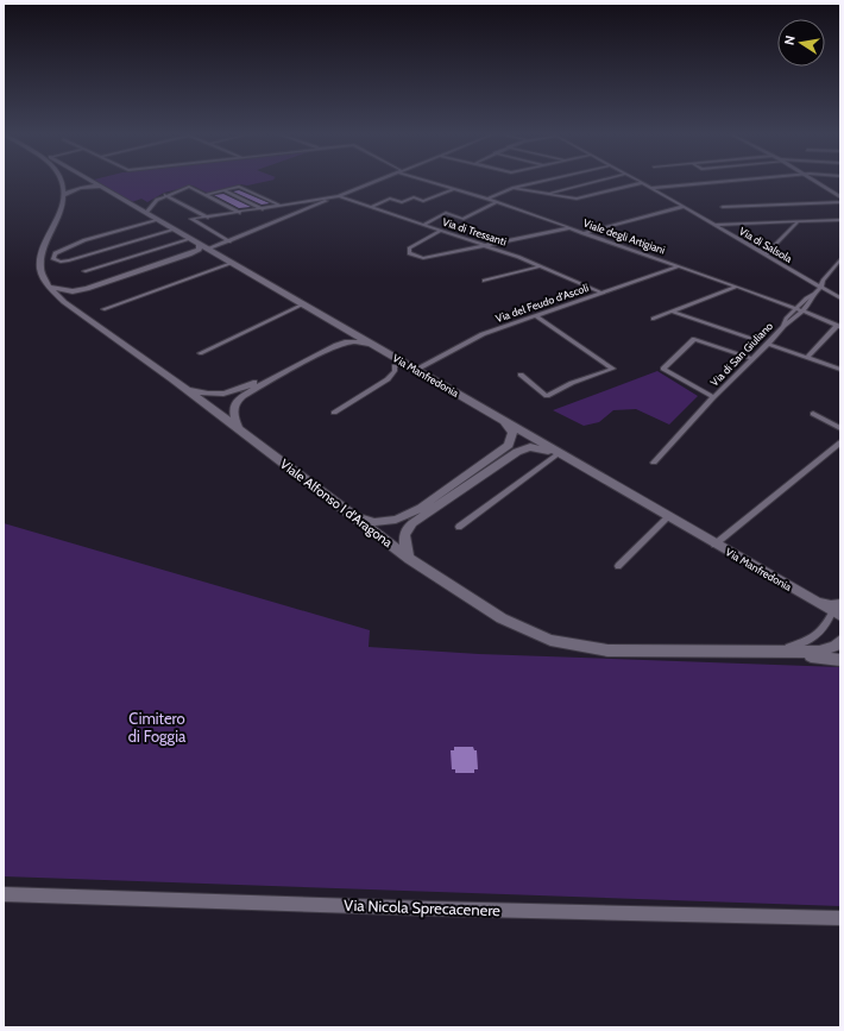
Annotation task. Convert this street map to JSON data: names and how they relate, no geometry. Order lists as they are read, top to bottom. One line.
{"streets":{"main road":["Via Manfredonia","Viale Alfonso I d'Aragona"],"street":["Via di Tressanti","Viale degli Artigiani","Via di Salsola","Via del Feudo d'Ascoli","Via di San Giuliano","Via Nicola Sprecacenere"]},"crossings":[["Via di Tressanti","Via del Feudo d'Ascoli"],["Viale degli Artigiani","Via del Feudo d'Ascoli"],["Viale degli Artigiani","Via di San Giuliano"],["Via di Salsola","Via di San Giuliano"],["Via del Feudo d'Ascoli","Via Manfredonia"],["Via Manfredonia","Viale Alfonso I d'Aragona"]],"parks":["Cimitero di Foggia"],"north":"left"}
